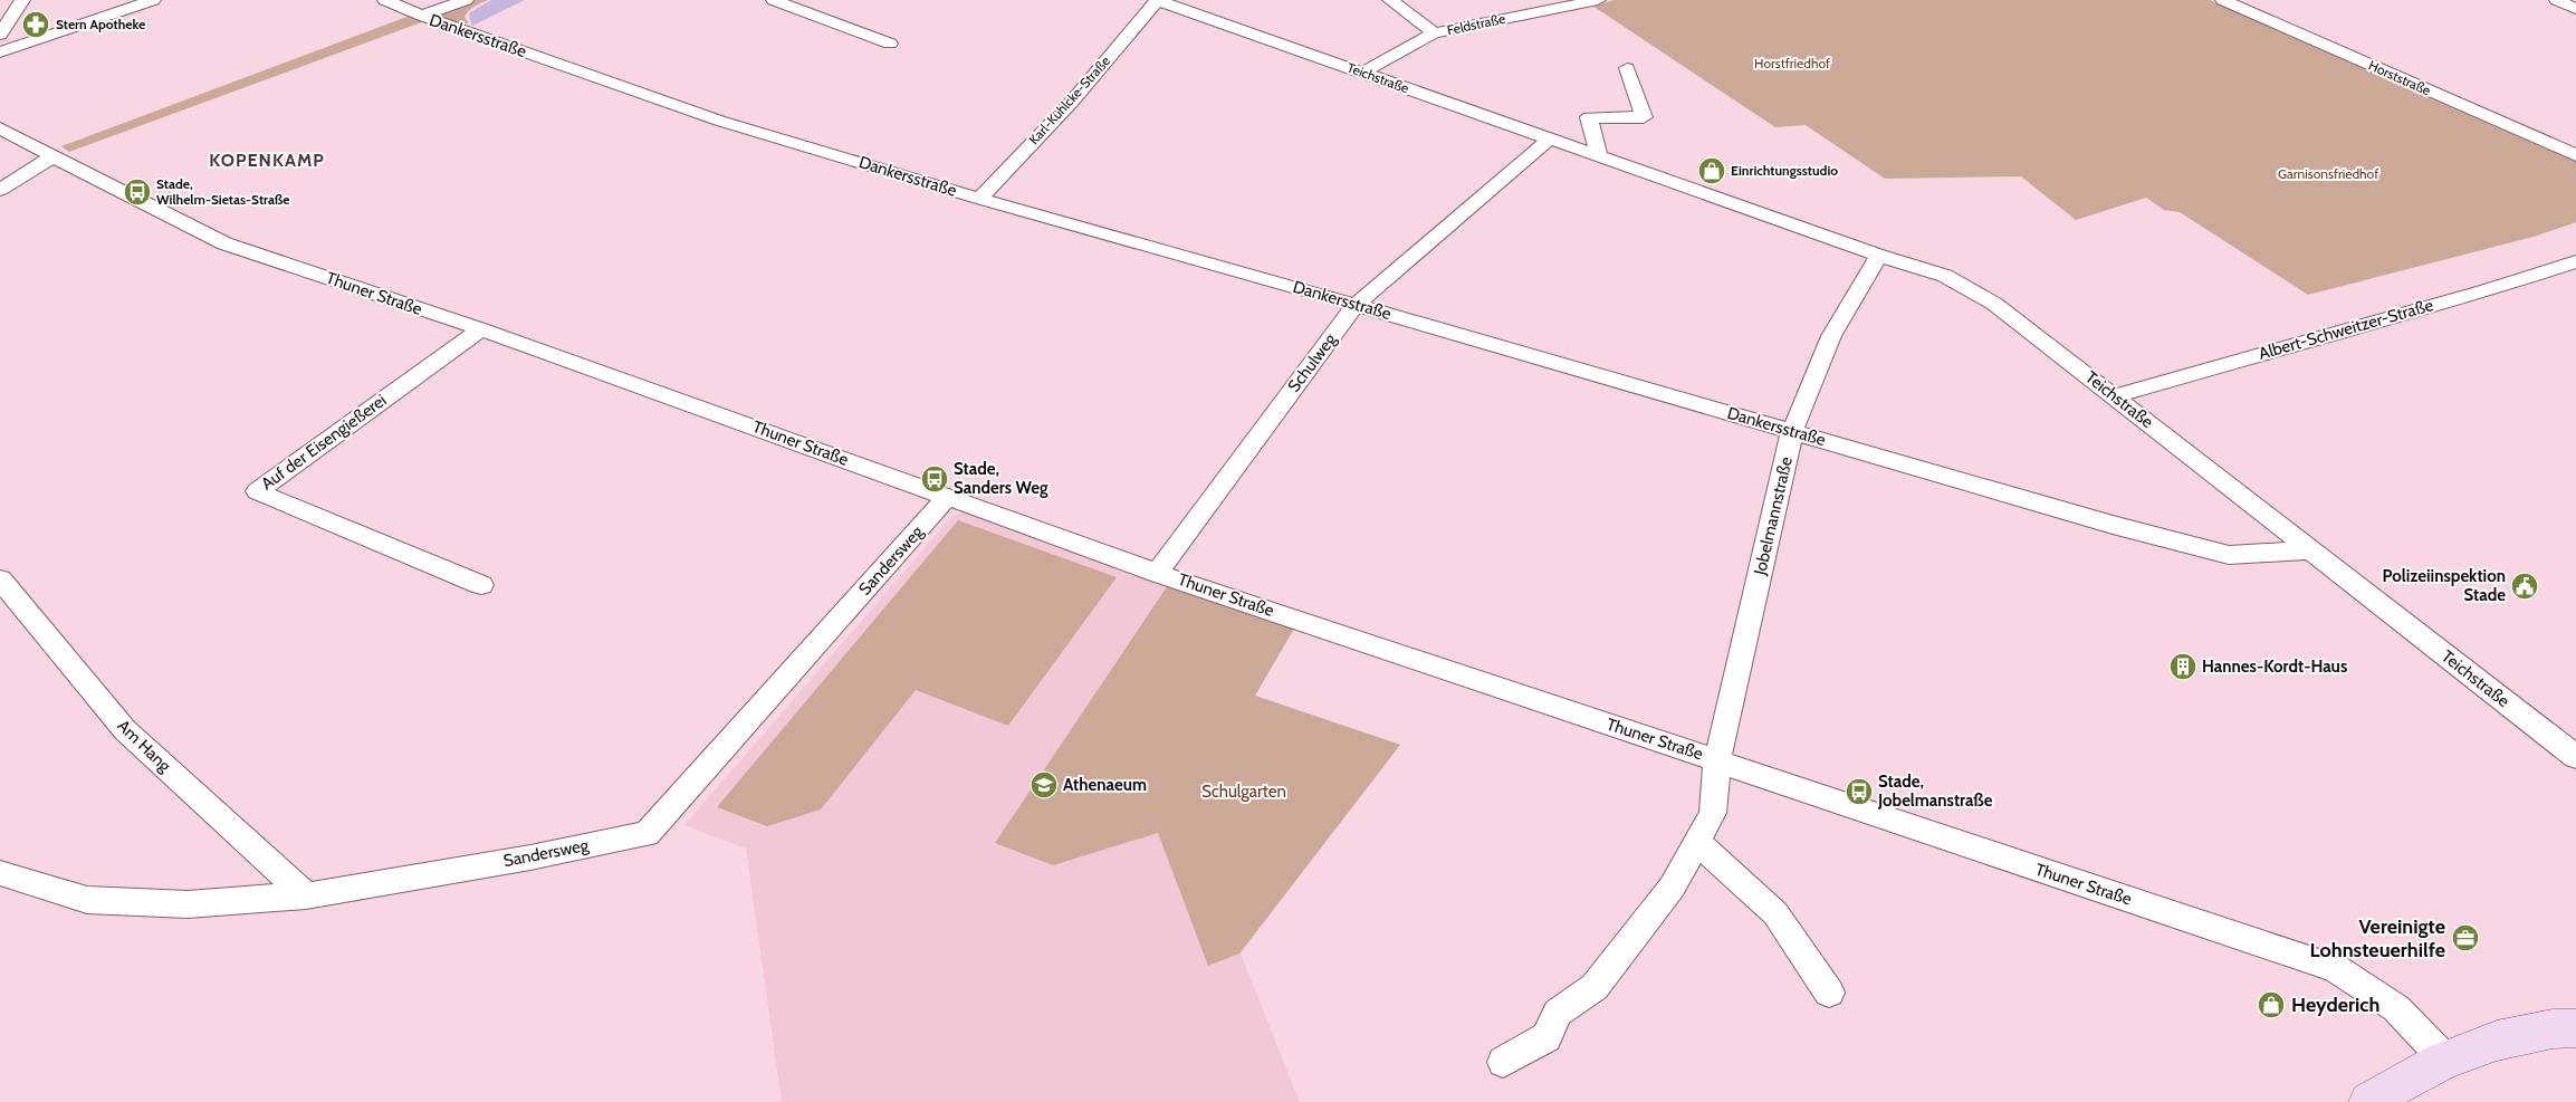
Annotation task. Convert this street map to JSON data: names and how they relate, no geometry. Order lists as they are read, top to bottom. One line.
{"streets":{"street":["Feldstraße","Dankersstraße","Teichstraße","Horststraße","Karl-Kühlcke-Straße","Thuner Straße","Albert-Schweitzer-Straße","Schulweg","Auf der Eisengießerei","Jobelmannstraße","Sandersweg","Am Hang"]},"crossings":[["Feldstraße","Teichstraße"],["Dankersstraße","Teichstraße"],["Dankersstraße","Karl-Kühlcke-Straße"],["Dankersstraße","Schulweg"],["Dankersstraße","Jobelmannstraße"],["Teichstraße","Karl-Kühlcke-Straße"],["Teichstraße","Albert-Schweitzer-Straße"],["Teichstraße","Schulweg"],["Teichstraße","Jobelmannstraße"],["Thuner Straße","Schulweg"],["Thuner Straße","Auf der Eisengießerei"],["Thuner Straße","Jobelmannstraße"],["Thuner Straße","Sandersweg"],["Sandersweg","Am Hang"]],"districts":["KOPENKAMP"],"parks":["Horstfriedhof","Garnisonsfriedhof","Schulgarten"],"places":{"pharmacy":["Stern Apotheke"],"shop":["Einrichtungsstudio","Heyderich"],"bus stop":["Stade, Wilhelm-Sietas-Straße","Stade, Sanders Weg","Stade, Jobelmanstraße"],"public building":["Polizeiinspektion Stade"],"building":["Hannes-Kordt-Haus"],"school or university":["Athenaeum"],"office":["Vereinigte Lohnsteuerhilfe"]}}
